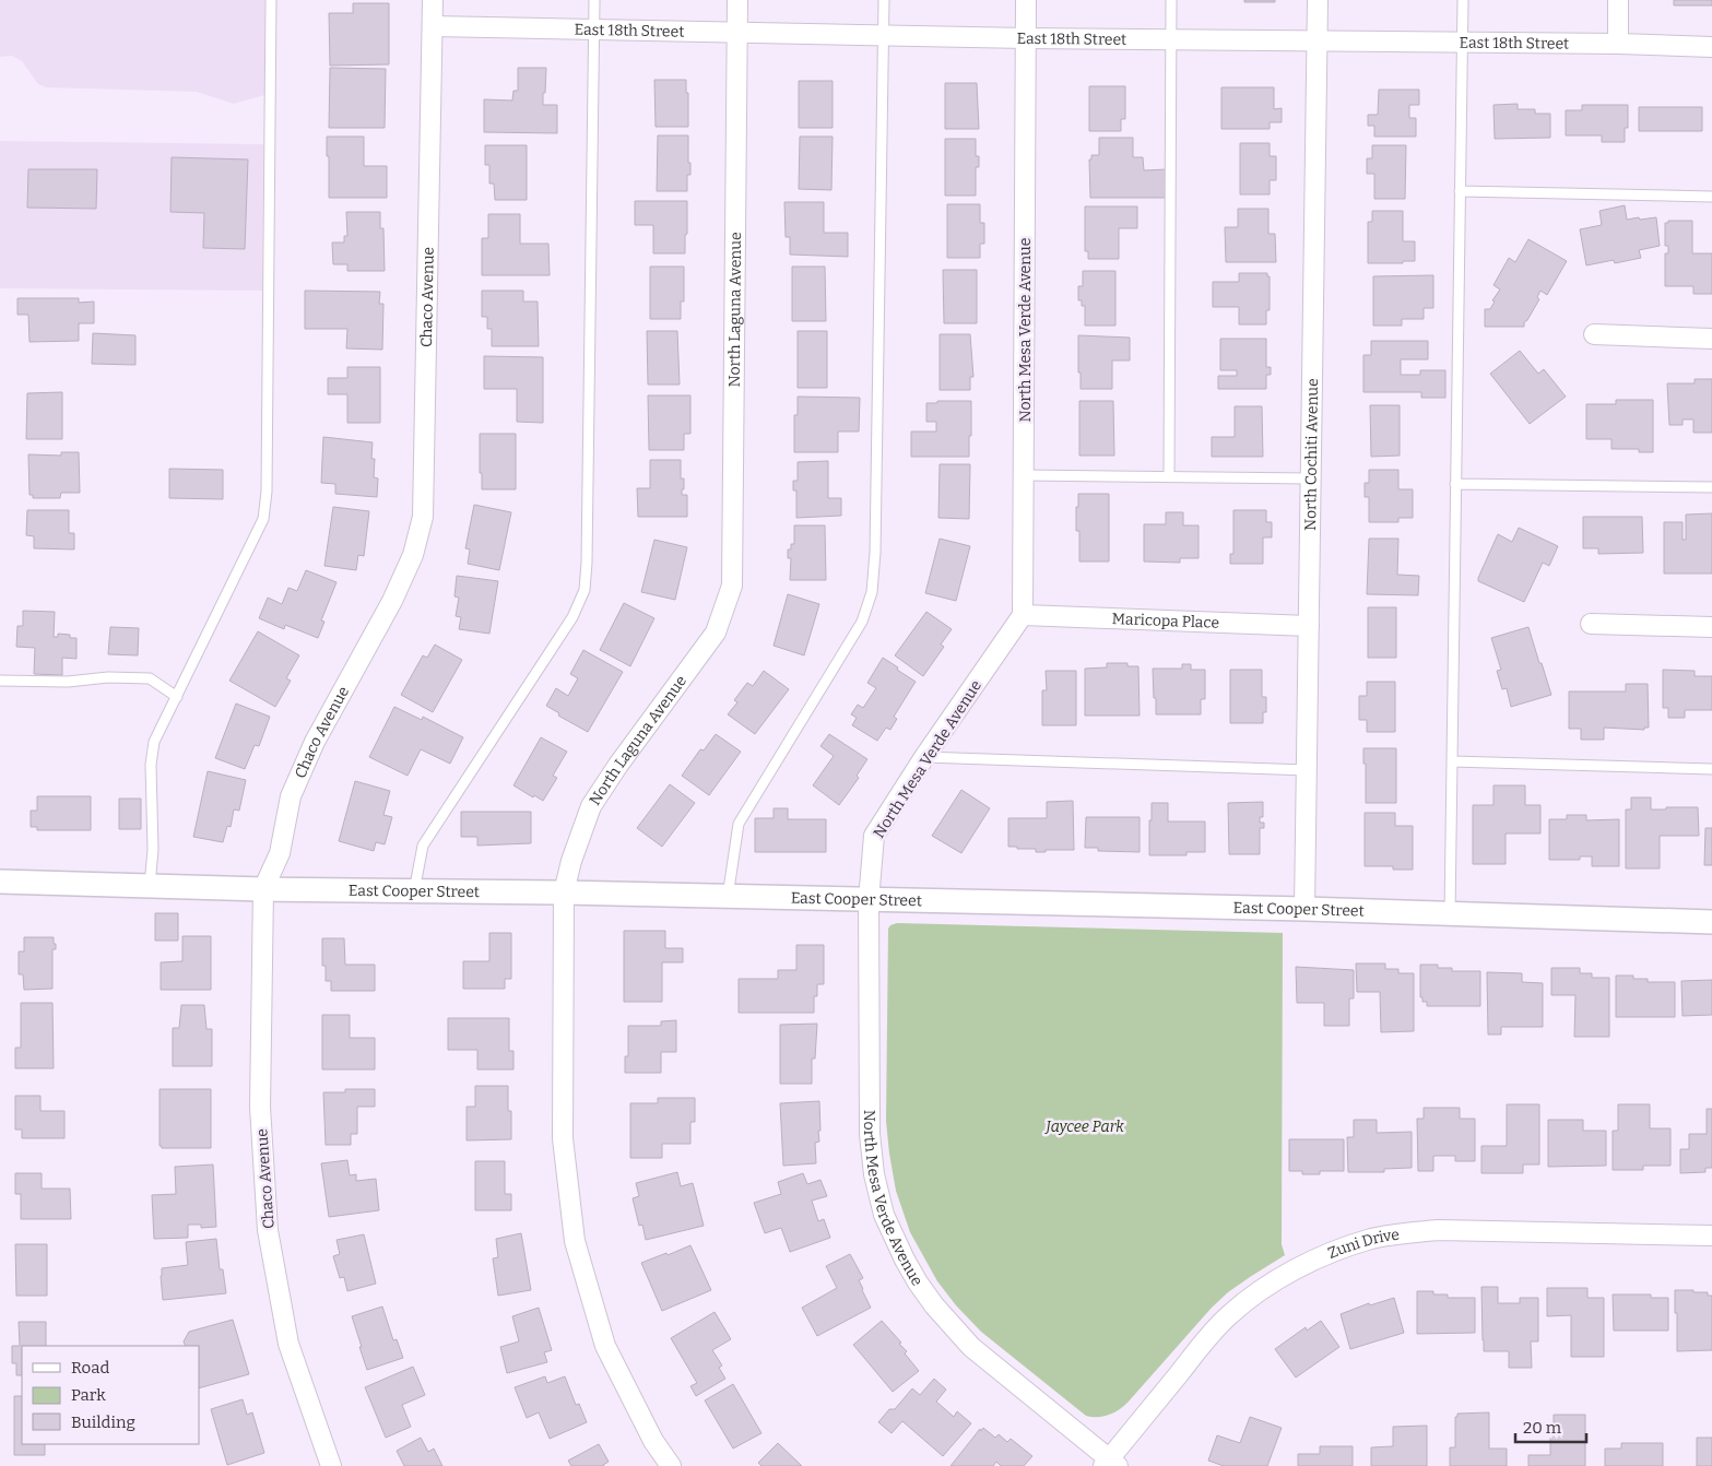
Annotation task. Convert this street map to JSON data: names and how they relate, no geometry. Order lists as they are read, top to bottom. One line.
{"streets":{"street":["East 18th Street","Chaco Avenue","North Laguna Avenue","North Mesa Verde Avenue","North Cochiti Avenue","Maricopa Place","East Cooper Street","Zuni Drive"]},"crossings":[["East 18th Street","Chaco Avenue"],["East 18th Street","North Laguna Avenue"],["East 18th Street","North Mesa Verde Avenue"],["East 18th Street","North Cochiti Avenue"],["Chaco Avenue","East Cooper Street"],["North Laguna Avenue","East Cooper Street"],["North Mesa Verde Avenue","Maricopa Place"],["North Mesa Verde Avenue","East Cooper Street"],["North Mesa Verde Avenue","Zuni Drive"],["North Cochiti Avenue","Maricopa Place"],["North Cochiti Avenue","East Cooper Street"]],"parks":["Jaycee Park"],"legend":["Road","Park","Building"],"scale_bar":"20 m"}
